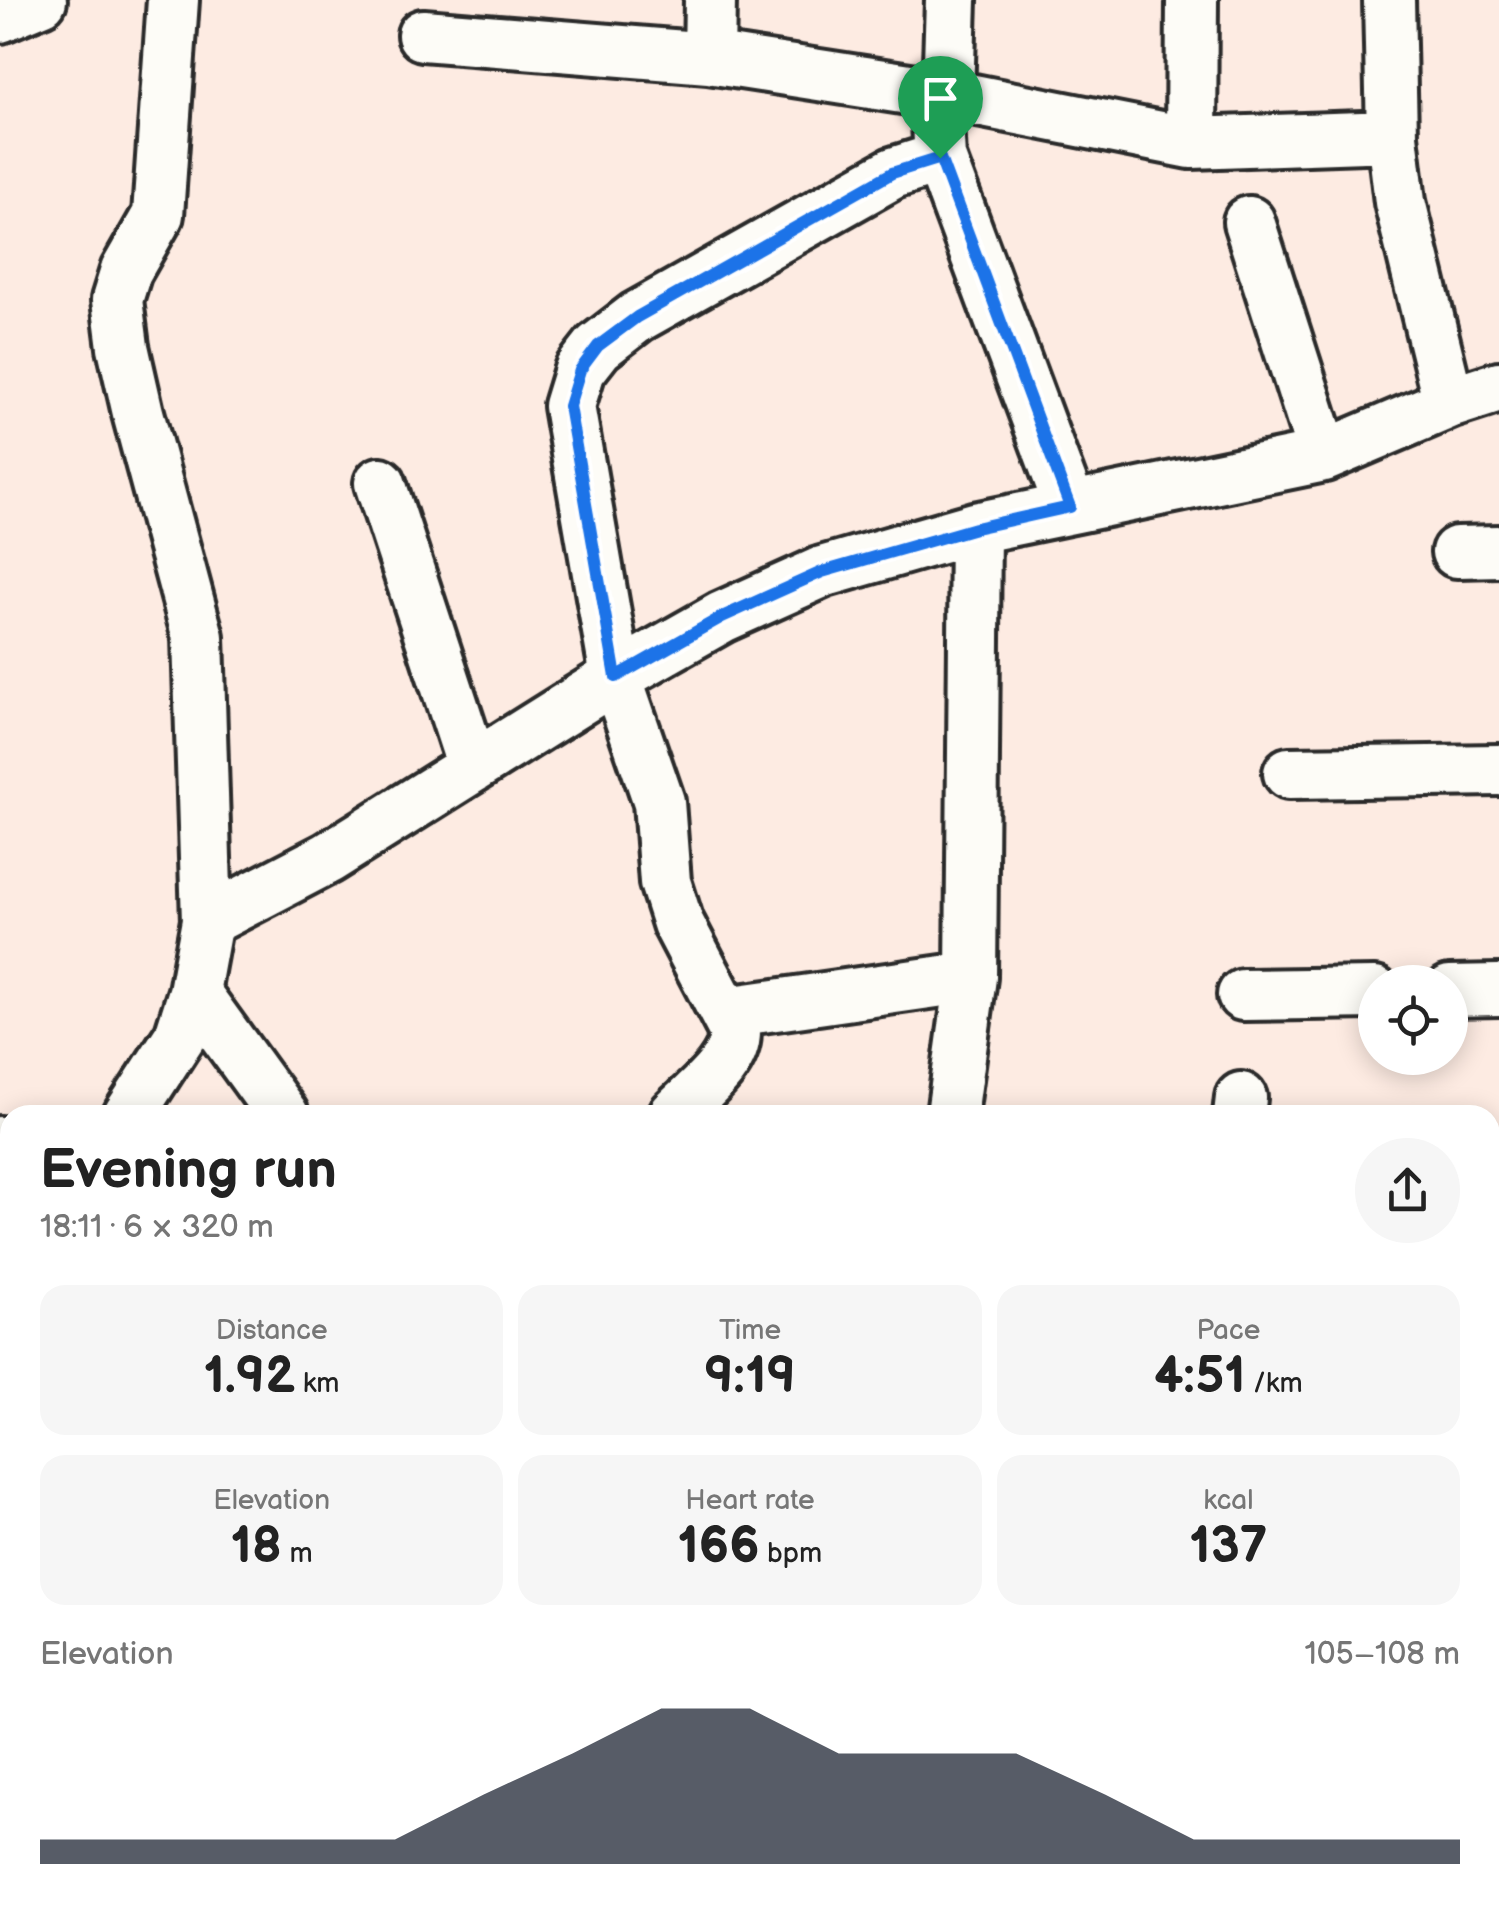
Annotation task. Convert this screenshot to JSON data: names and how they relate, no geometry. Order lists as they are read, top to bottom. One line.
{"page":{"heading":["Evening run","18:11 · 6 × 320 m"],"stats":[["Distance","1.92 km"],["Time","9:19"],["Pace","4:51 /km"],["Elevation","18 m"],["Heart rate","166 bpm"],["kcal","137"]],"chart":["Elevation","105–108 m"]}}
